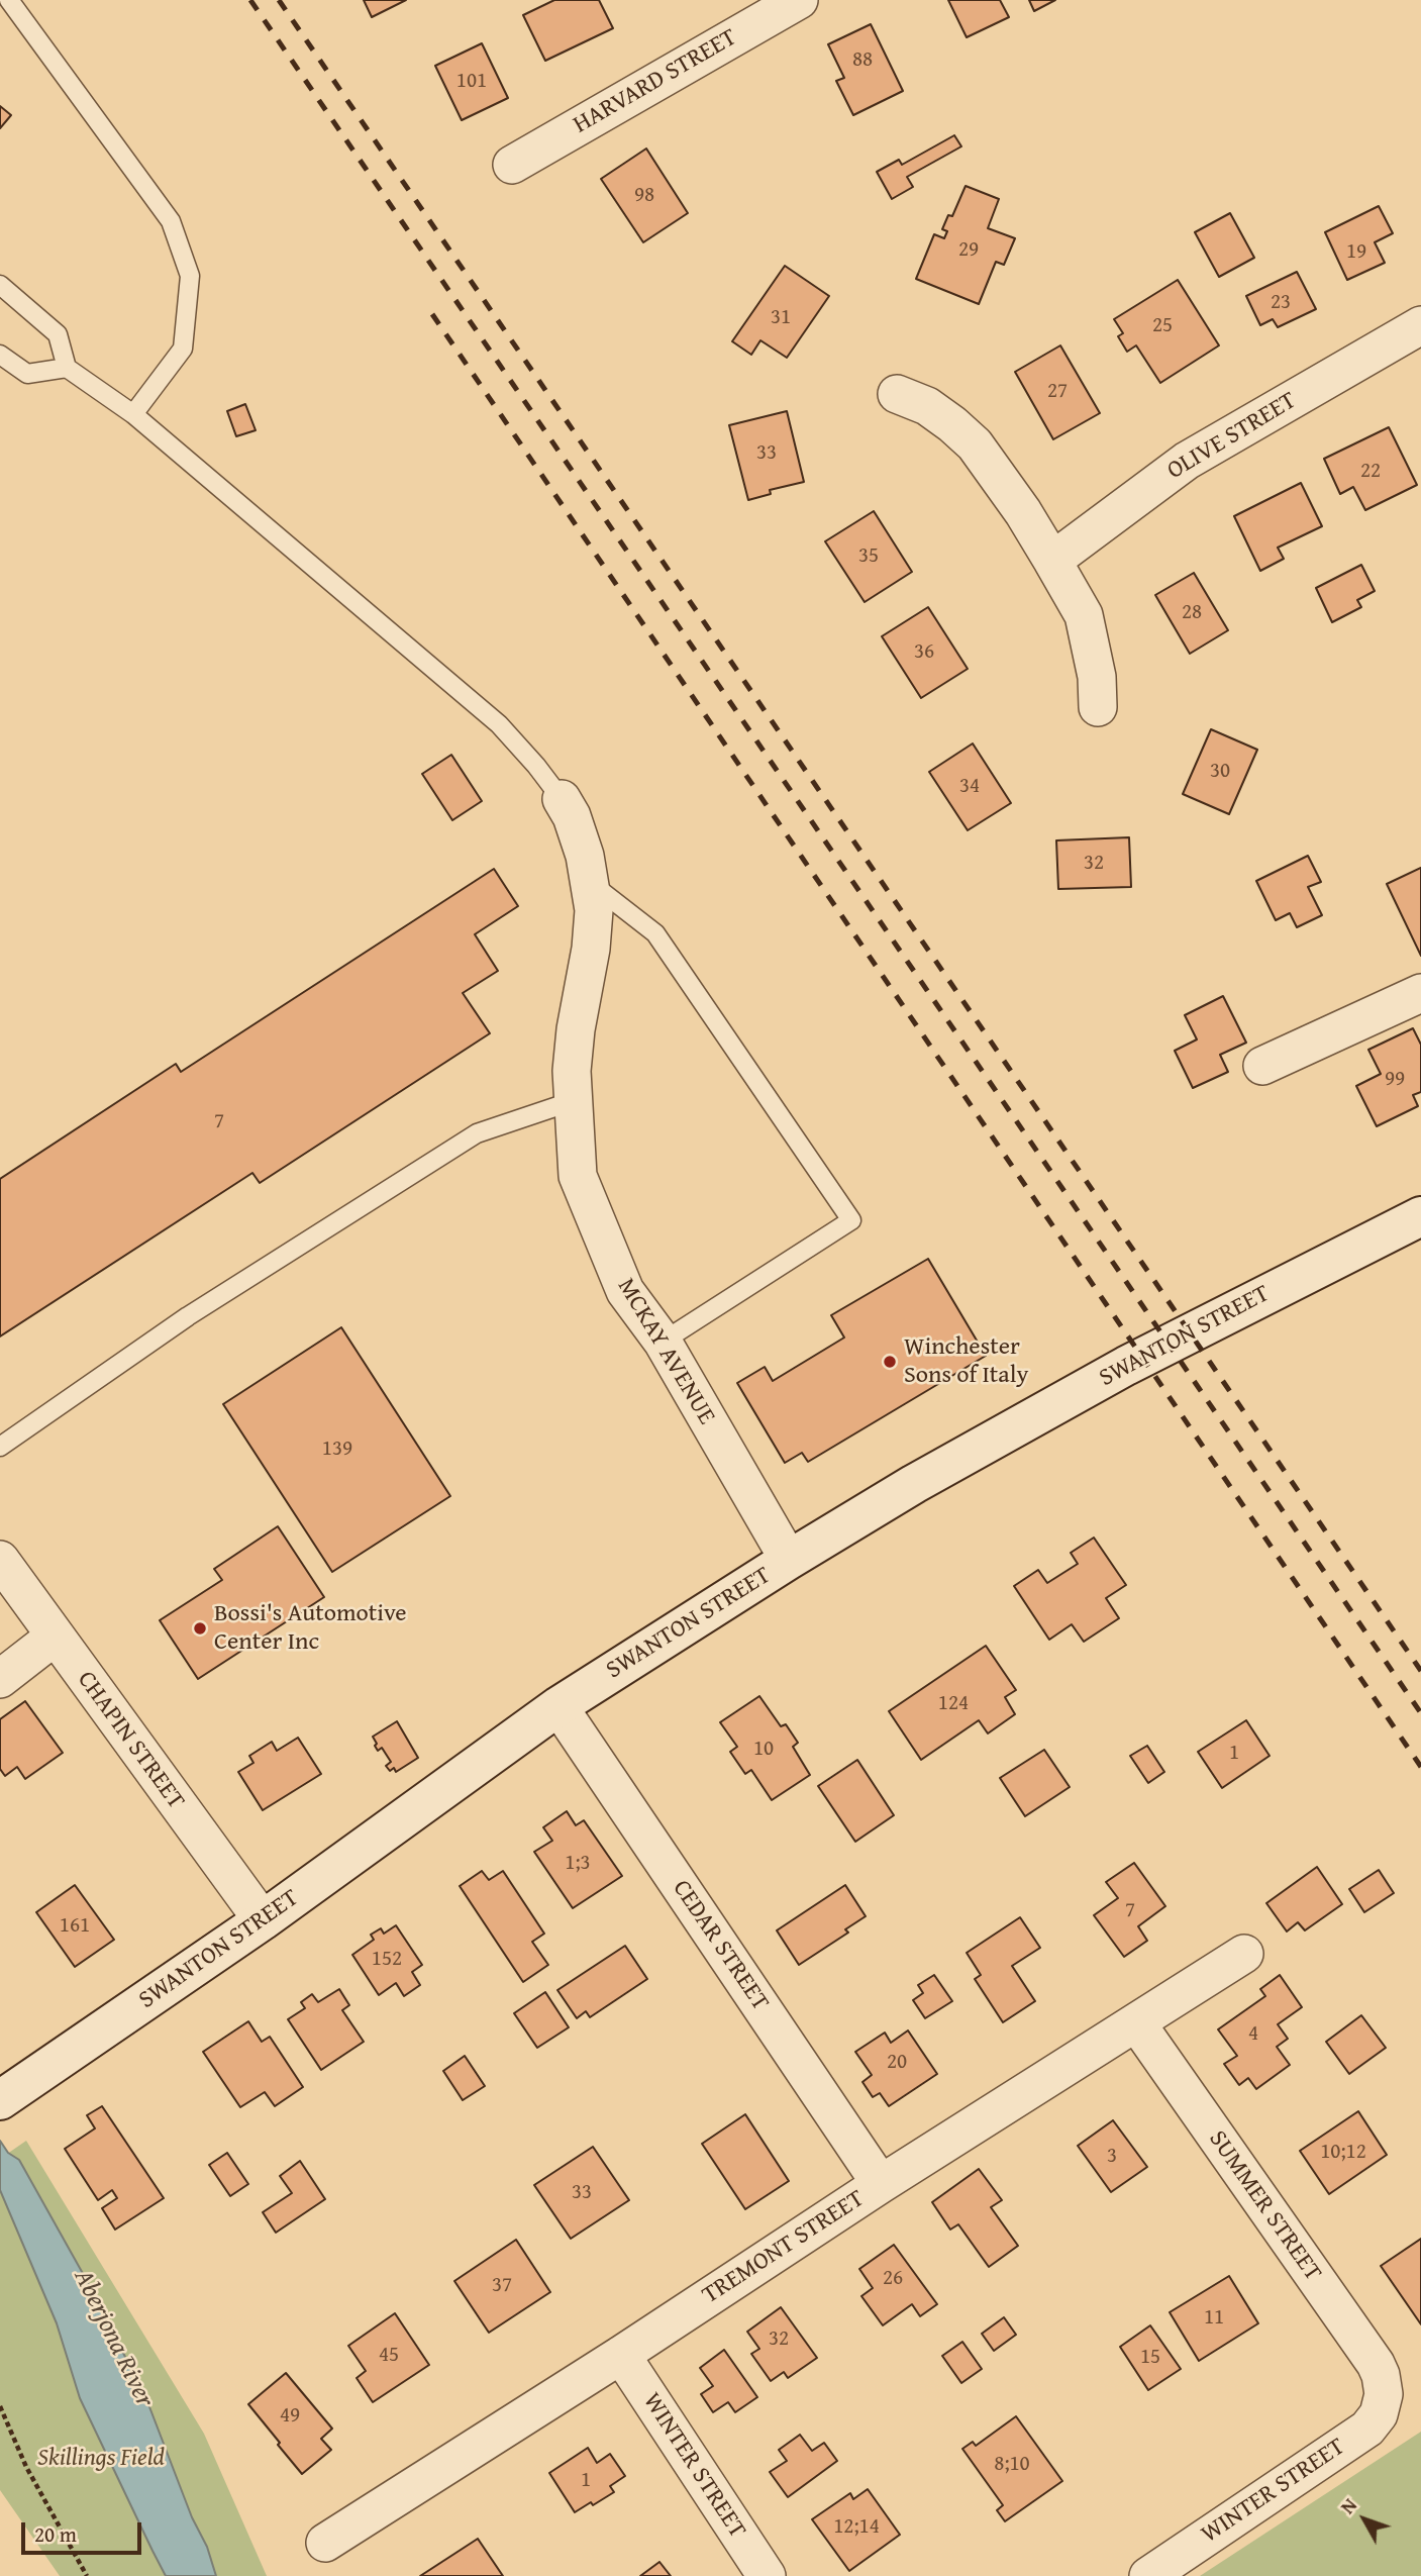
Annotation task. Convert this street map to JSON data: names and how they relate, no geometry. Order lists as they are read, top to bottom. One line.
{"streets":{"street":["HARVARD STREET","OLIVE STREET","SWANTON STREET","MCKAY AVENUE","CHAPIN STREET","CEDAR STREET","SUMMER STREET","TREMONT STREET","WINTER STREET"]},"crossings":[["SWANTON STREET","MCKAY AVENUE"],["SWANTON STREET","CHAPIN STREET"],["SWANTON STREET","CEDAR STREET"],["CEDAR STREET","TREMONT STREET"],["SUMMER STREET","TREMONT STREET"],["SUMMER STREET","WINTER STREET"],["TREMONT STREET","WINTER STREET"]],"water":["Aberjona River"],"parks":["Skillings Field"],"places":["Winchester Sons of Italy","Bossi's Automotive Center Inc"],"house_numbers":["88","101","98","29","19","23","31","25","27","33","22","35","28","36","30","34","32","99","7","139","124","10","1","1;3","7","161","152","4","20","10;12","3","33","26","37","11","32","45","15","49","8;10","1","12;14"],"scale_bar":"20 m","north":"top left"}
